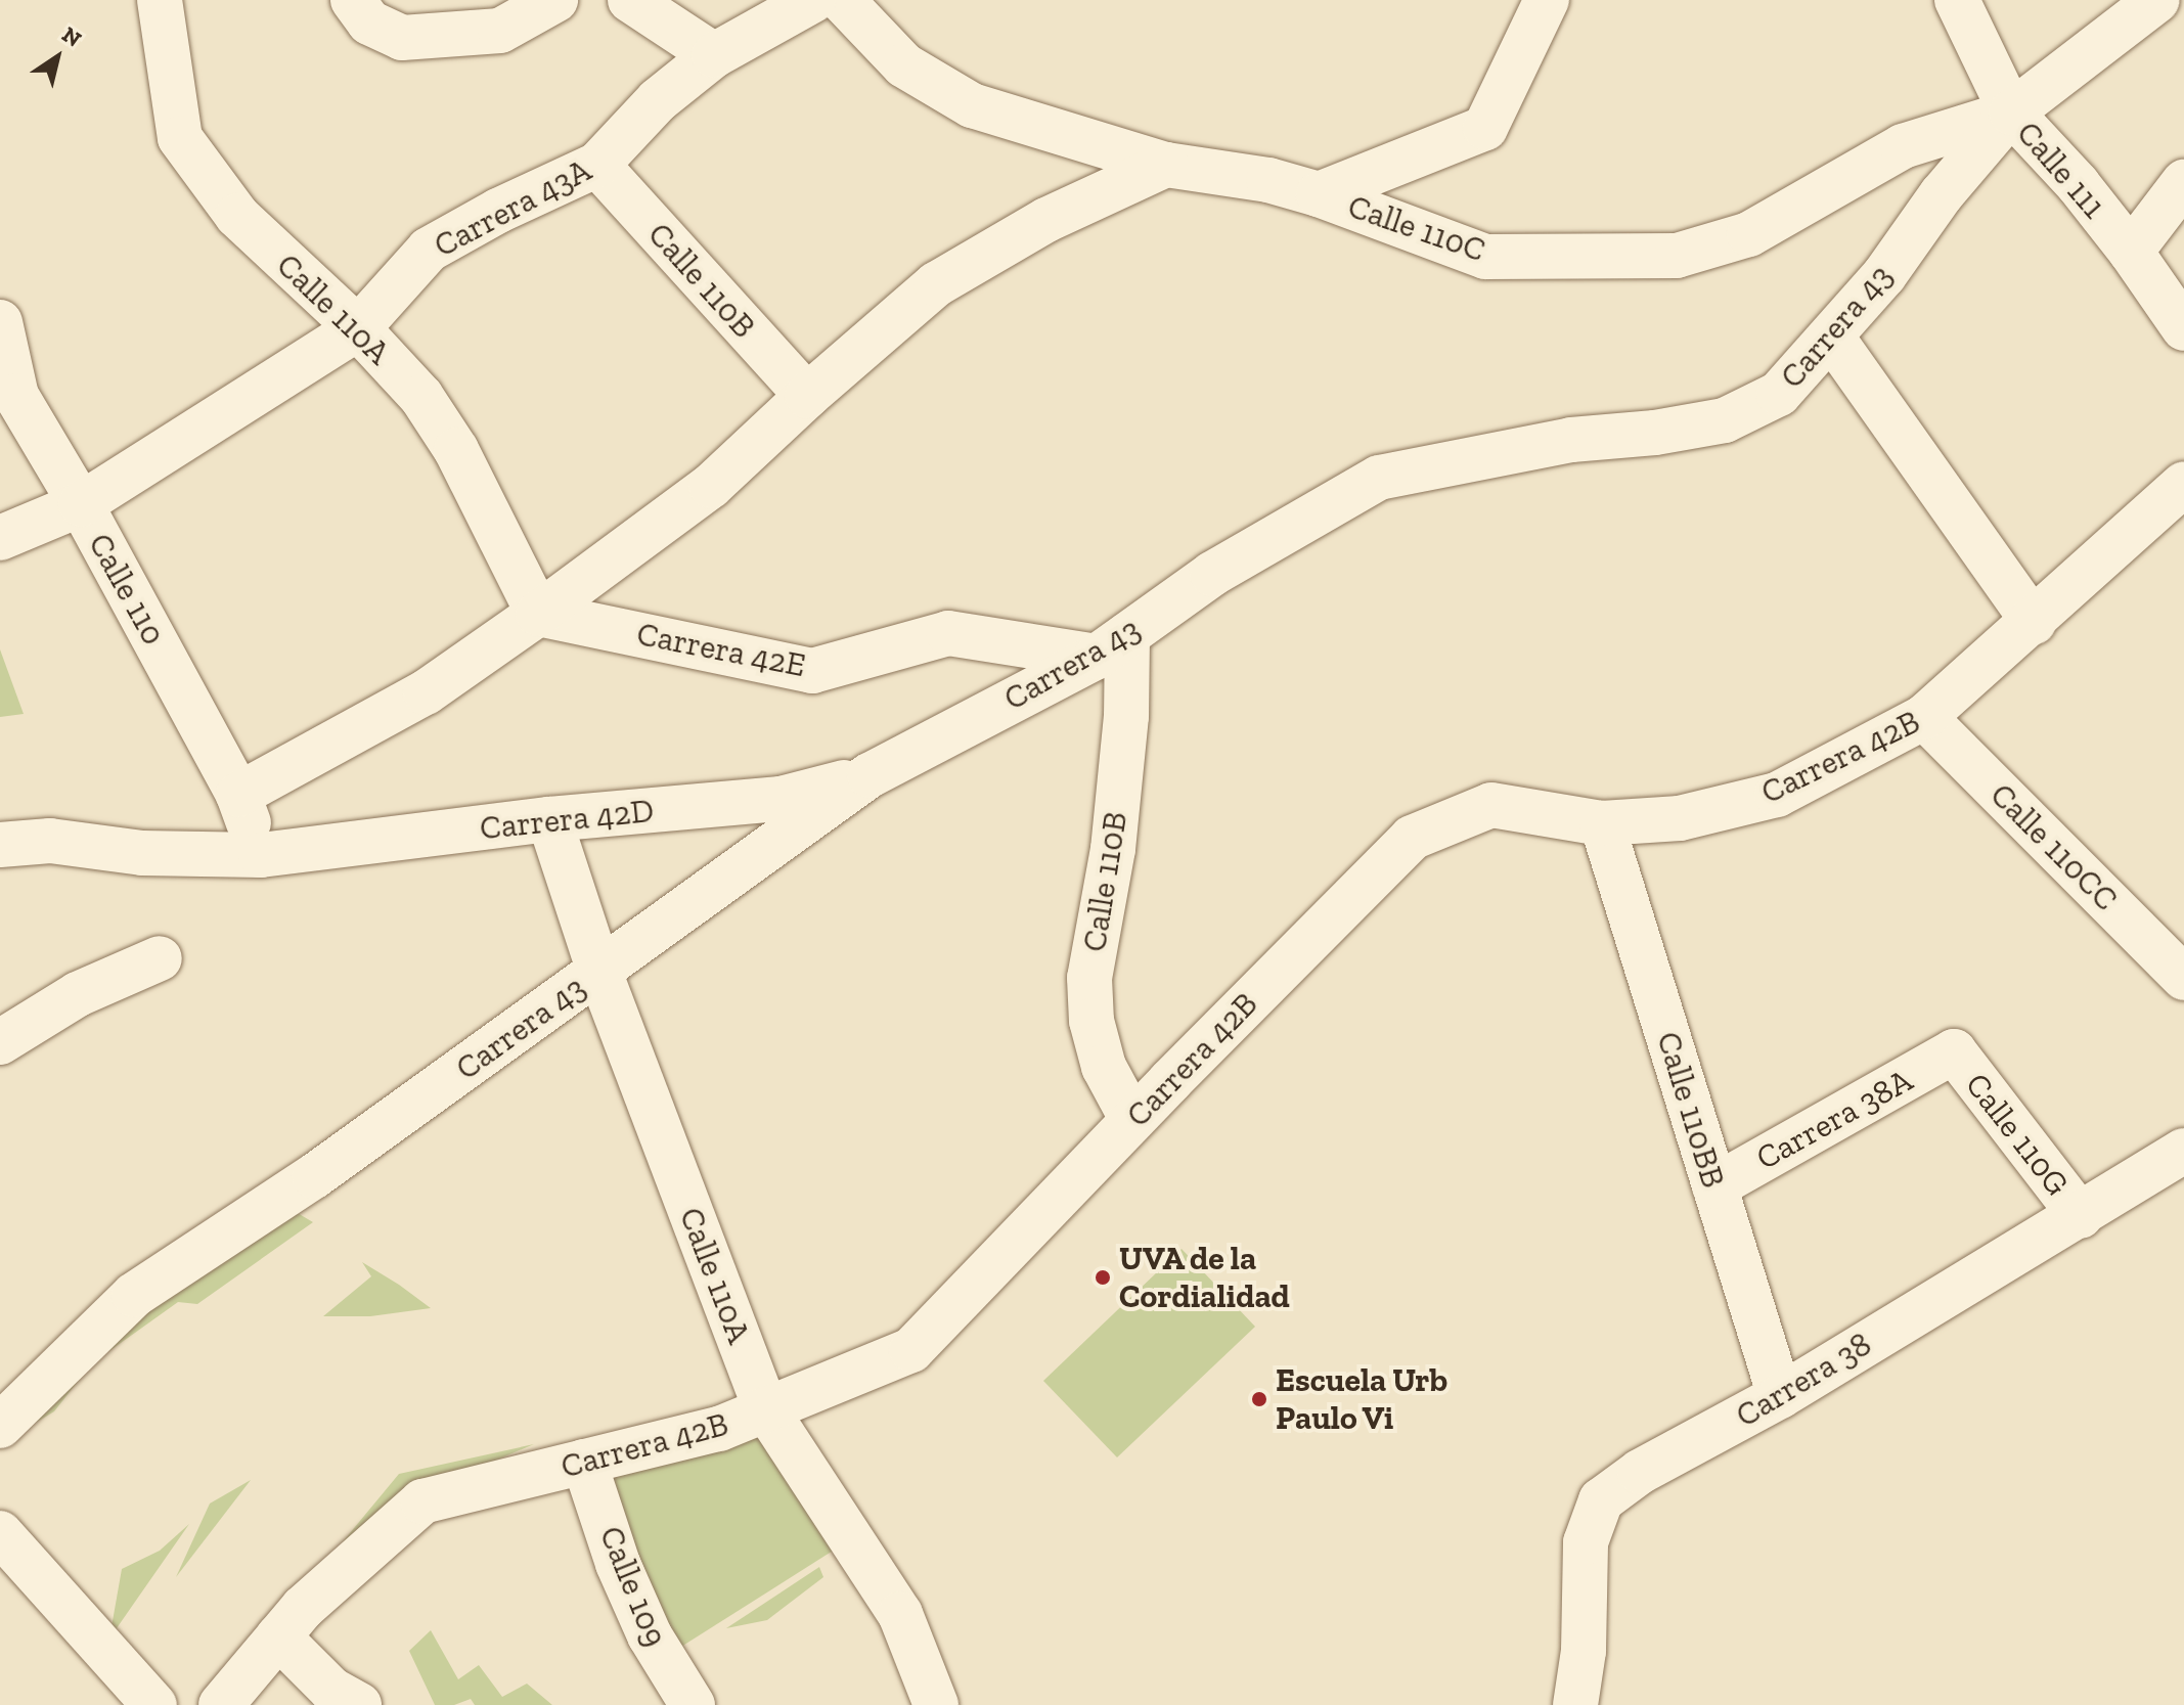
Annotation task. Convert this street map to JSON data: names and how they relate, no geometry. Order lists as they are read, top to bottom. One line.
{"streets":{"street":["Calle 111","Carrera 43A","Calle 110C","Calle 110B","Calle 110A","Carrera 43","Calle 110","Carrera 42E","Carrera 42B","Carrera 42D","Calle 110CC","Calle 110BB","Carrera 38A","Calle 110G","Carrera 38","Calle 109"]},"crossings":[["Calle 111","Calle 110C"],["Calle 111","Carrera 43"],["Carrera 43A","Calle 110B"],["Carrera 43A","Calle 110A"],["Carrera 43A","Calle 110"],["Calle 110C","Carrera 43"],["Calle 110B","Carrera 43"],["Calle 110B","Carrera 42E"],["Calle 110B","Carrera 42B"],["Calle 110A","Carrera 43"],["Calle 110A","Carrera 42E"],["Calle 110A","Carrera 42B"],["Calle 110A","Carrera 42D"],["Carrera 43","Carrera 42E"],["Carrera 43","Carrera 42D"],["Calle 110","Carrera 42D"],["Carrera 42B","Calle 110CC"],["Carrera 42B","Calle 110BB"],["Carrera 42B","Calle 109"],["Calle 110BB","Carrera 38A"],["Calle 110BB","Carrera 38"],["Carrera 38A","Calle 110G"],["Calle 110G","Carrera 38"]],"places":["UVA de la Cordialidad","Escuela Urb Paulo Vi"],"north":"top right"}
